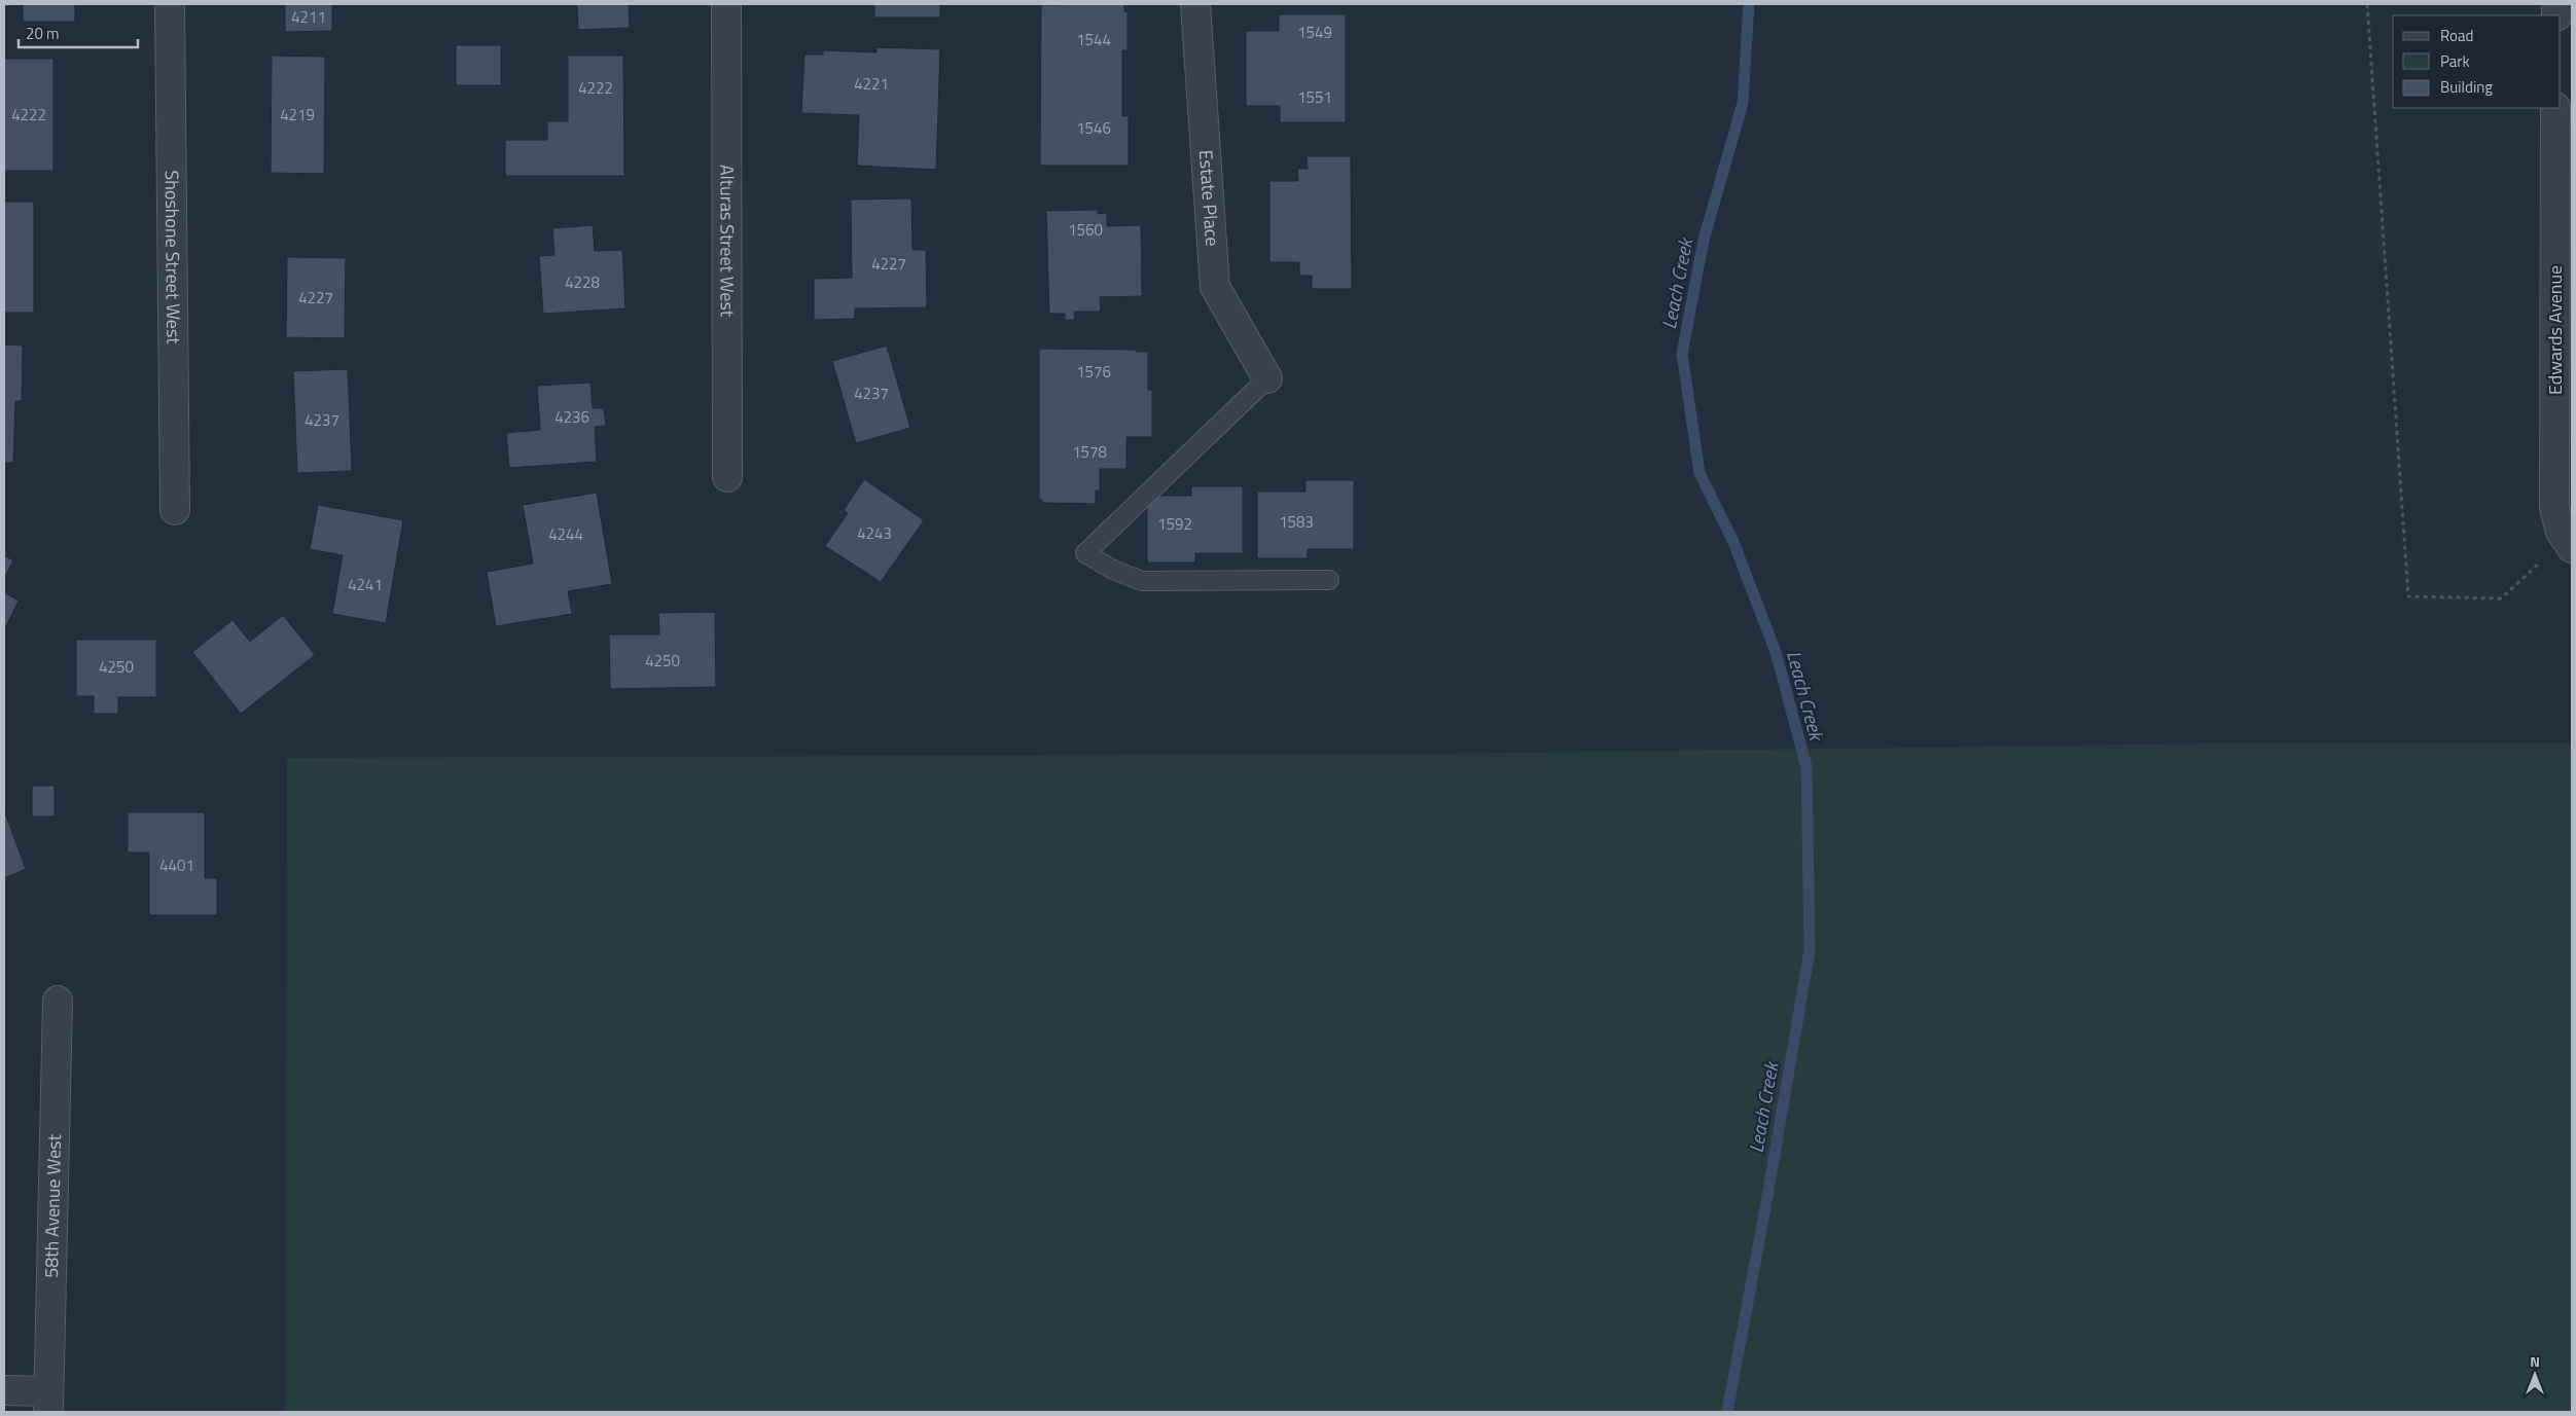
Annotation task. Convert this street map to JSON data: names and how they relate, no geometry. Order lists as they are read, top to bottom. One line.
{"streets":{"street":["Estate Place","Alturas Street West","Shoshone Street West","Edwards Avenue","58th Avenue West"]},"water":["Leach Creek"],"house_numbers":["4211","1549","1544","4221","4222","1551","4222","4219","1546","1560","4227","4228","4227","1576","4237","4236","4237","1578","1583","1592","4243","4244","4241","4250","4250","4401"],"legend":["Road","Park","Building"],"scale_bar":"20 m","north":"top"}
